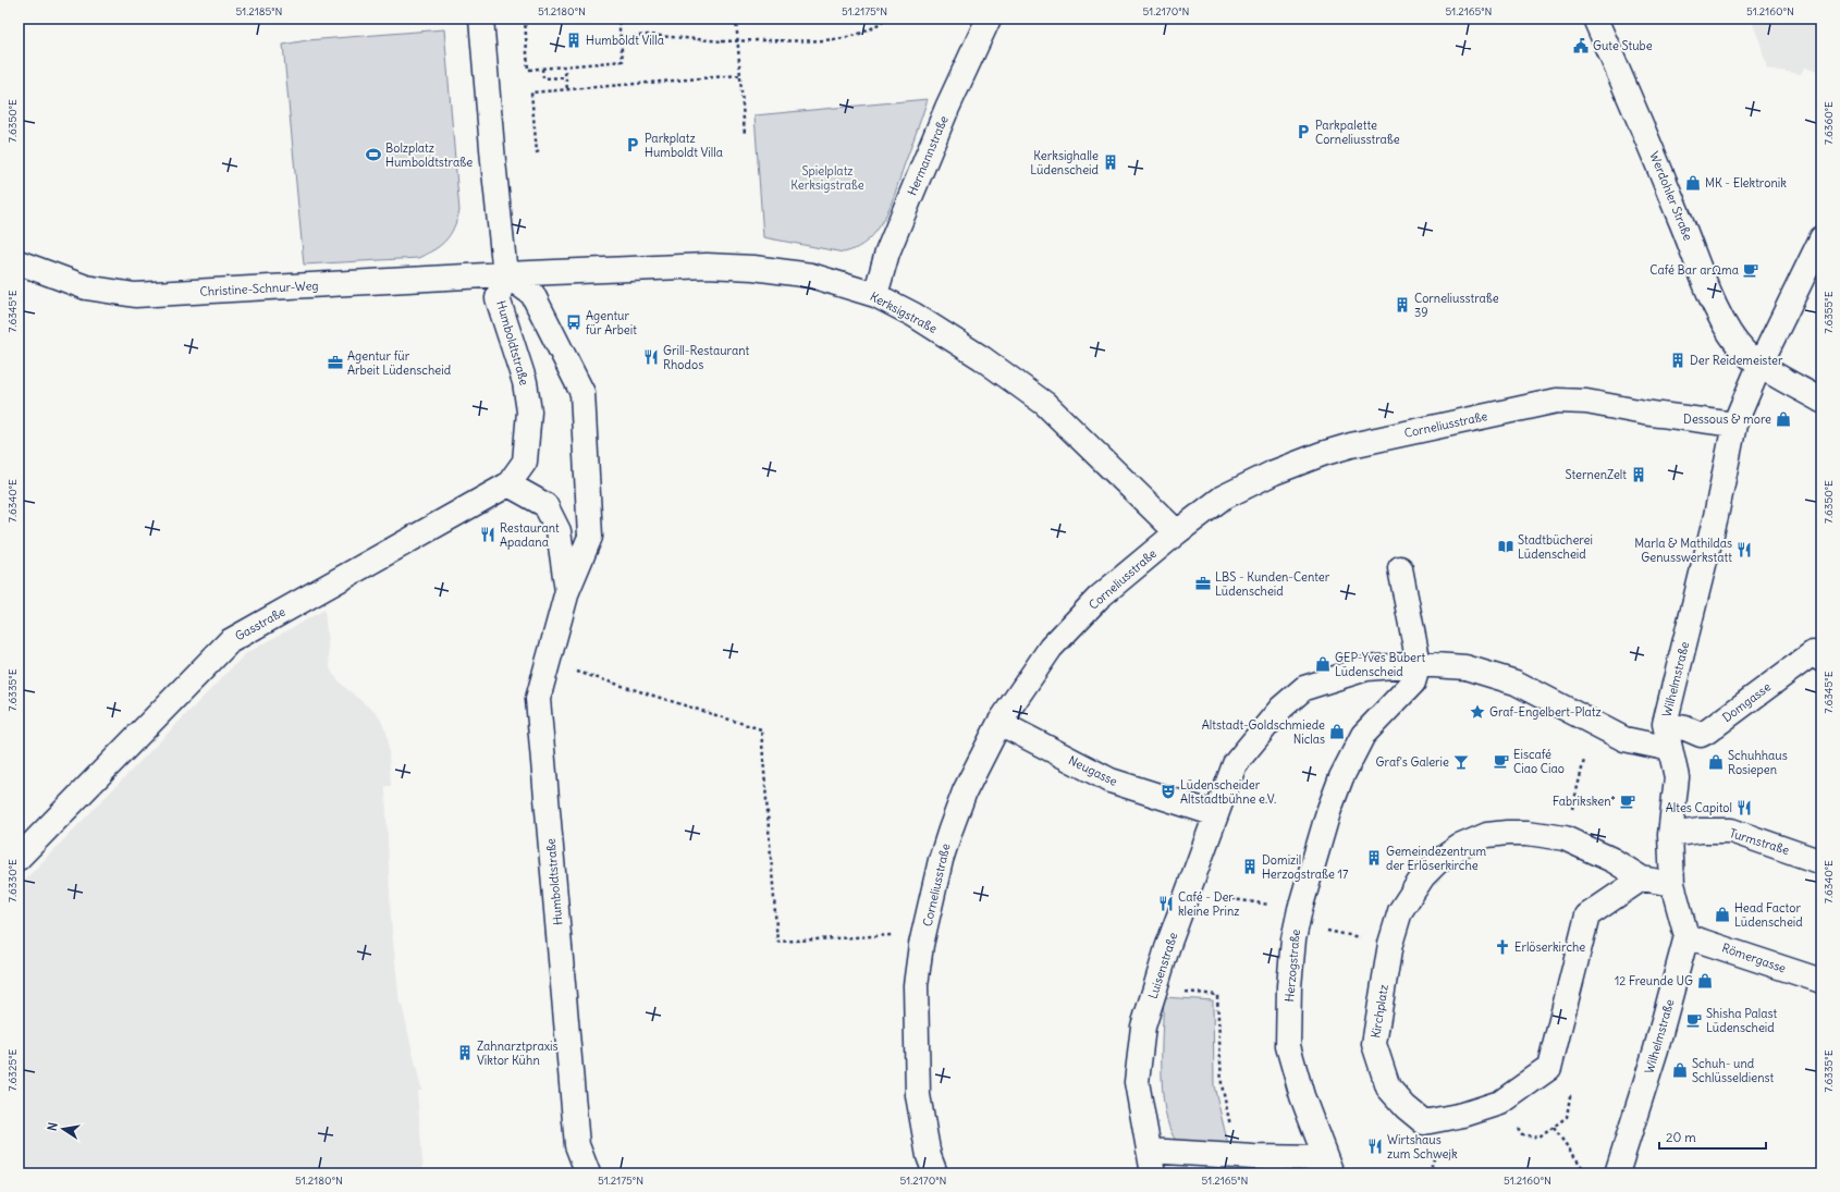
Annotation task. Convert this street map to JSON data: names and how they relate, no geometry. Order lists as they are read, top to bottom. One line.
{"streets":{"street":["Hermannstraße","Werdohler Straße","Christine-Schnur-Weg","Kerksigstraße","Humboldtstraße","Corneliusstraße","Gasstraße","Wilhelmstraße","Domgasse","Neugasse","Turmstraße","Römergasse","Luisenstraße","Herzogstraße","Kirchplatz"]},"crossings":[["Hermannstraße","Kerksigstraße"],["Werdohler Straße","Wilhelmstraße"],["Christine-Schnur-Weg","Kerksigstraße"],["Christine-Schnur-Weg","Humboldtstraße"],["Kerksigstraße","Humboldtstraße"],["Kerksigstraße","Corneliusstraße"],["Humboldtstraße","Gasstraße"],["Corneliusstraße","Wilhelmstraße"],["Corneliusstraße","Neugasse"],["Wilhelmstraße","Domgasse"],["Wilhelmstraße","Turmstraße"],["Wilhelmstraße","Römergasse"],["Wilhelmstraße","Kirchplatz"],["Neugasse","Luisenstraße"],["Luisenstraße","Herzogstraße"]],"parks":["Spielplatz Kerksigstraße"],"places":{"building":["Humboldt Villa","Kerksighalle Lüdenscheid","Corneliusstraße 39","Der Reidemeister","SternenZelt","Gemeindezentrum der Erlöserkirche","Domizil Herzogstraße 17","Zahnarztpraxis Viktor Kühn"],"public building":["Gute Stube"],"parking":["Parkpalette Corneliusstraße","Parkplatz Humboldt Villa"],"sports":["Bolzplatz Humboldtstraße"],"shop":["MK - Elektronik","Dessous & more","GEP-Yves Bubert Lüdenscheid","Altstadt-Goldschmiede Niclas","Schuhhaus Rosiepen","Head Factor Lüdenscheid","12 Freunde UG","Schuh- und Schlüsseldienst"],"cafe":["Café Bar arΩma","Eiscafé Ciao Ciao","Fabriksken*","Shisha Palast Lüdenscheid"],"bus stop":["Agentur für Arbeit"],"restaurant":["Grill-Restaurant Rhodos","Restaurant Apadana","Marla & Mathildas Genusswerkstatt","Altes Capitol","Café - Der kleine Prinz","Wirtshaus zum Schwejk"],"office":["Agentur für Arbeit Lüdenscheid","LBS - Kunden-Center Lüdenscheid"],"library":["Stadtbücherei Lüdenscheid"],"place":["Graf-Engelbert-Platz"],"bar":["Graf's Galerie"],"theatre":["Lüdenscheider Altstadtbühne e.V."],"church":["Erlöserkirche"]},"scale_bar":"20 m","north":"left","coordinates":["51.2185°N","51.2180°N","51.2175°N","51.2170°N","51.2165°N","51.2160°N","7.6350°E","7.6360°E","7.6345°E","7.6355°E","7.6340°E","7.6335°E","7.6330°E","7.6325°E"]}
